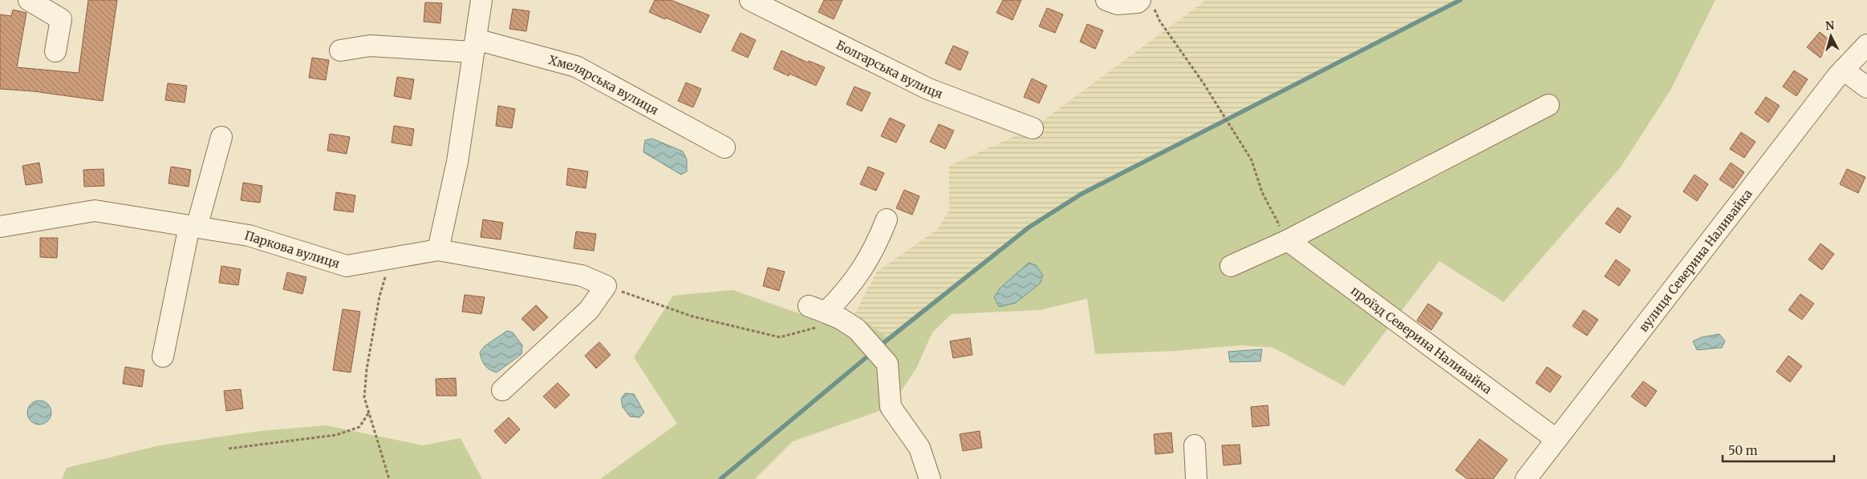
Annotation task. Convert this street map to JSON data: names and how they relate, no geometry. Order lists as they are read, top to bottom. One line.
{"streets":{"street":["Болгарська вулиця","Хмелярська вулиця","Паркова вулиця","вулиця Северина Наливайка","проїзд Северина Наливайка"]},"crossings":[["вулиця Северина Наливайка","проїзд Северина Наливайка"]],"scale_bar":"50 m","north":"top"}
